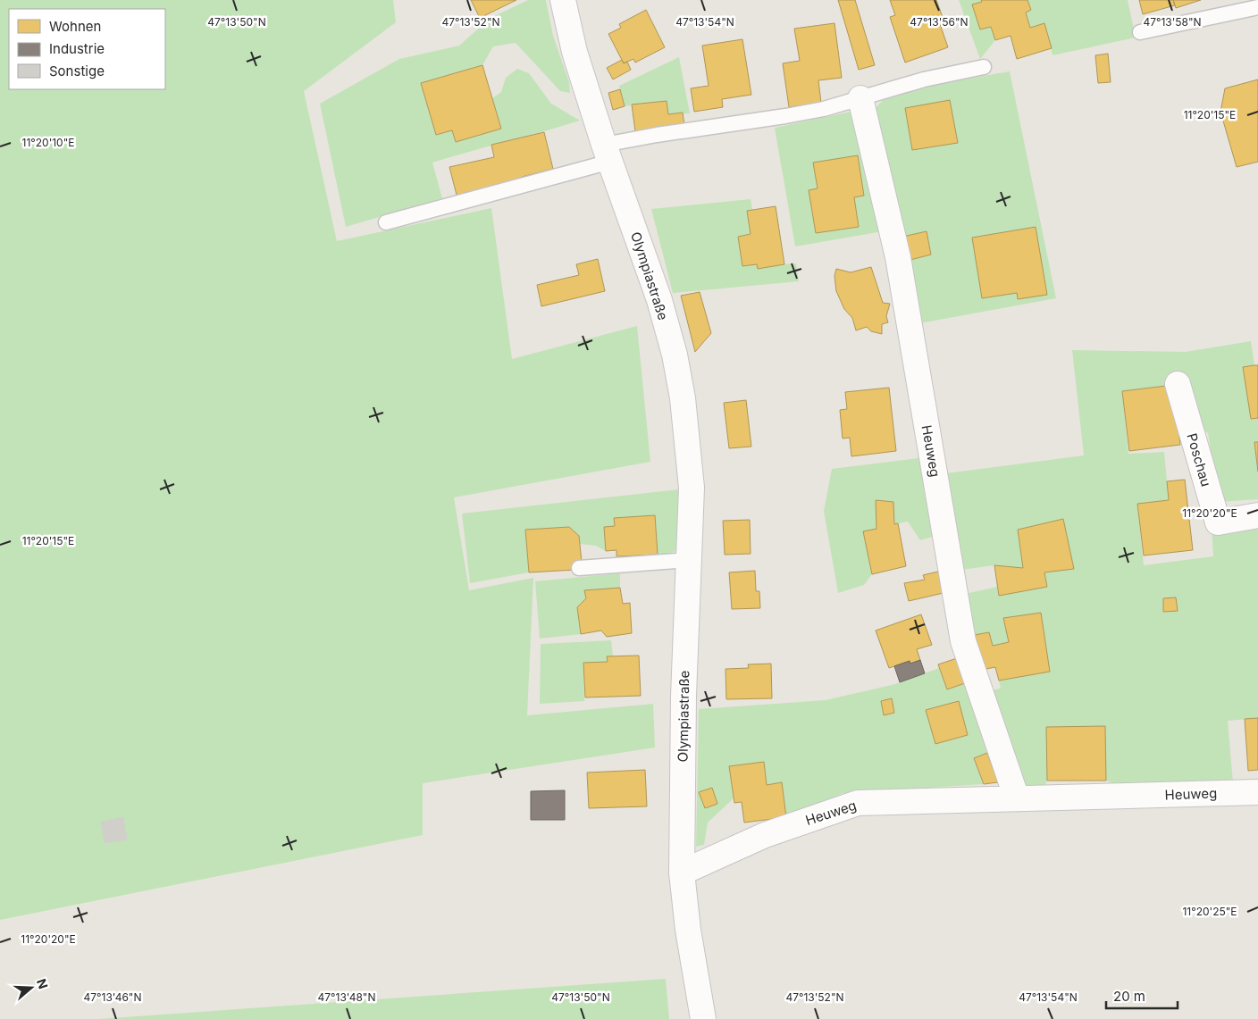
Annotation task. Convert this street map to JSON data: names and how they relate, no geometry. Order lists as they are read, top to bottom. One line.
{"streets":{"street":["Olympiastraße","Heuweg","Poschau"]},"crossings":[["Olympiastraße","Heuweg"]],"legend":["Wohnen","Industrie","Sonstige"],"scale_bar":"20 m","north":"right","coordinates":["47°13'50\"N","47°13'56\"N","47°13'58\"N","47°13'52\"N","47°13'54\"N","11°20'15\"E","11°20'10\"E","11°20'20\"E","11°20'25\"E","47°13'46\"N","47°13'48\"N"]}
